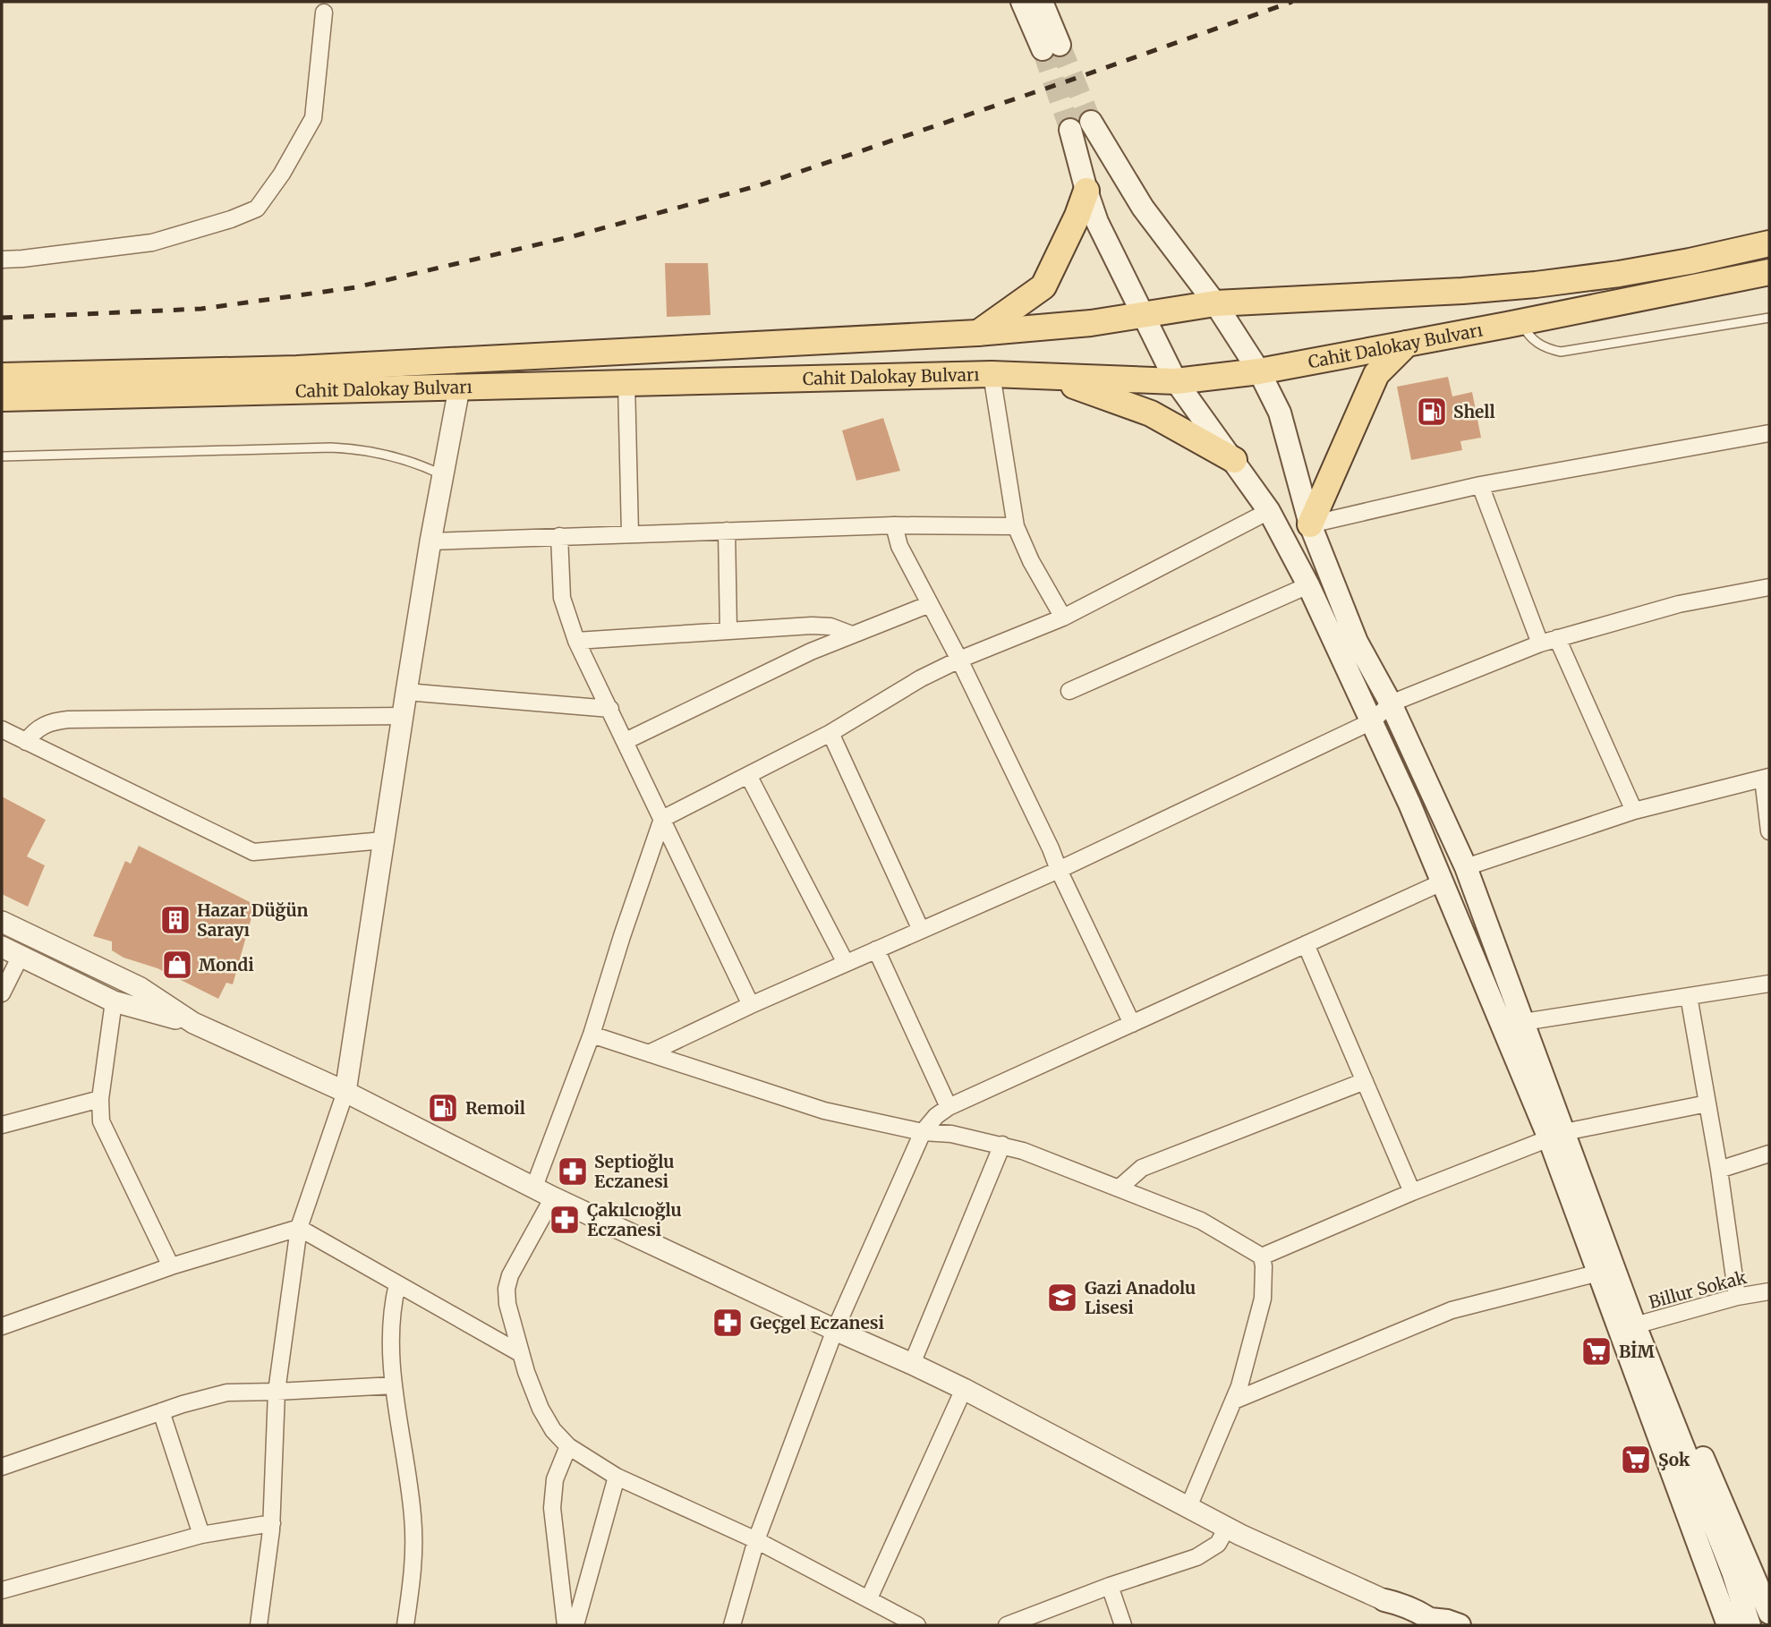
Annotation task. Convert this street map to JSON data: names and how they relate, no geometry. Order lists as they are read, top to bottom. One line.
{"streets":{"main road":["Cahit Dalokay Bulvarı"],"street":["Billur Sokak"]},"places":{"fuel station":["Shell","Remoil"],"building":["Hazar Düğün Sarayı"],"shop":["Mondi"],"pharmacy":["Septioğlu Eczanesi","Çakılcıoğlu Eczanesi","Geçgel Eczanesi"],"school or university":["Gazi Anadolu Lisesi"],"supermarket":["BİM","Şok"]}}
